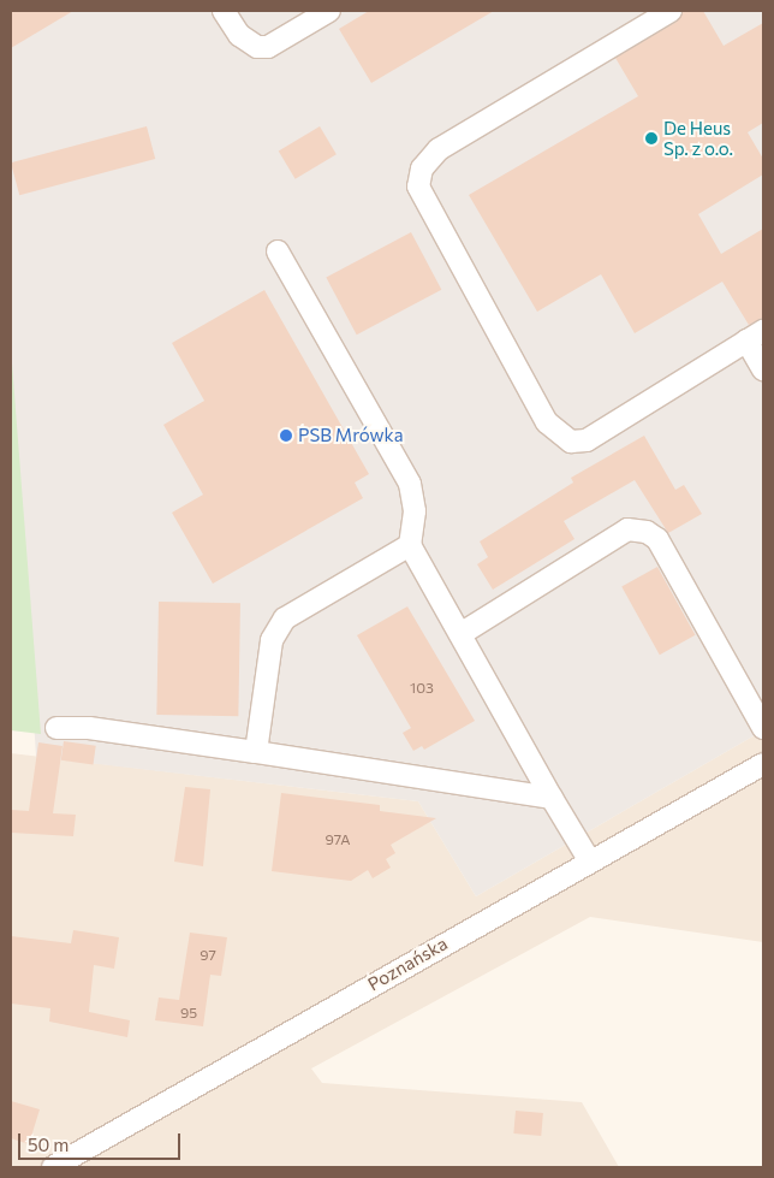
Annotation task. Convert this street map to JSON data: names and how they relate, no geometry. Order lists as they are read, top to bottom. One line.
{"streets":{"street":["Poznańska"]},"places":["De Heus Sp. z o.o.","PSB Mrówka"],"house_numbers":["103","97A","97","95"],"scale_bar":"50 m"}
